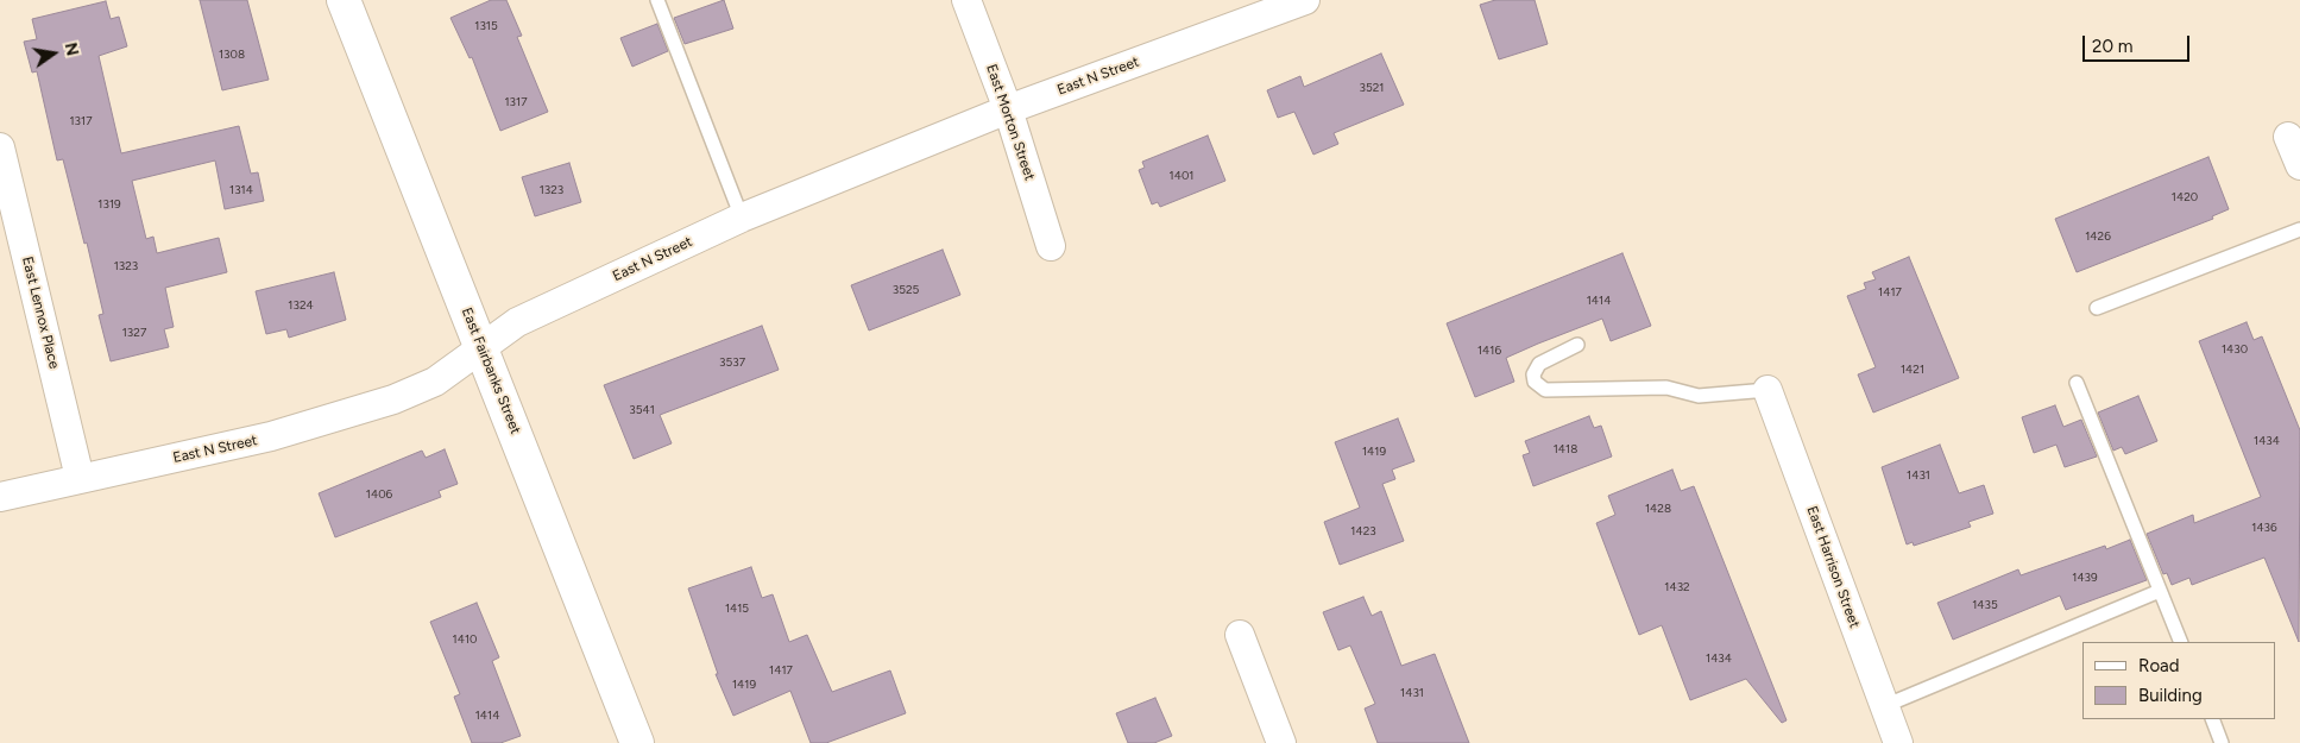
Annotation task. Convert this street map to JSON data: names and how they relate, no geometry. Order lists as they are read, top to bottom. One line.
{"streets":{"street":["East N Street","East Morton Street","East Lennox Place","East Fairbanks Street","East Harrison Street"]},"crossings":[["East N Street","East Morton Street"],["East N Street","East Lennox Place"],["East N Street","East Fairbanks Street"]],"house_numbers":["1315","1308","3521","1317","1317","1401","1314","1323","1420","1319","1426","1323","3525","1417","1414","1324","1327","1430","1416","3537","1421","3541","1434","1418","1419","1431","1406","1428","1436","1423","1439","1432","1435","1415","1410","1434","1417","1419","1431","1414"],"legend":["Road","Building"],"scale_bar":"20 m","north":"right"}
